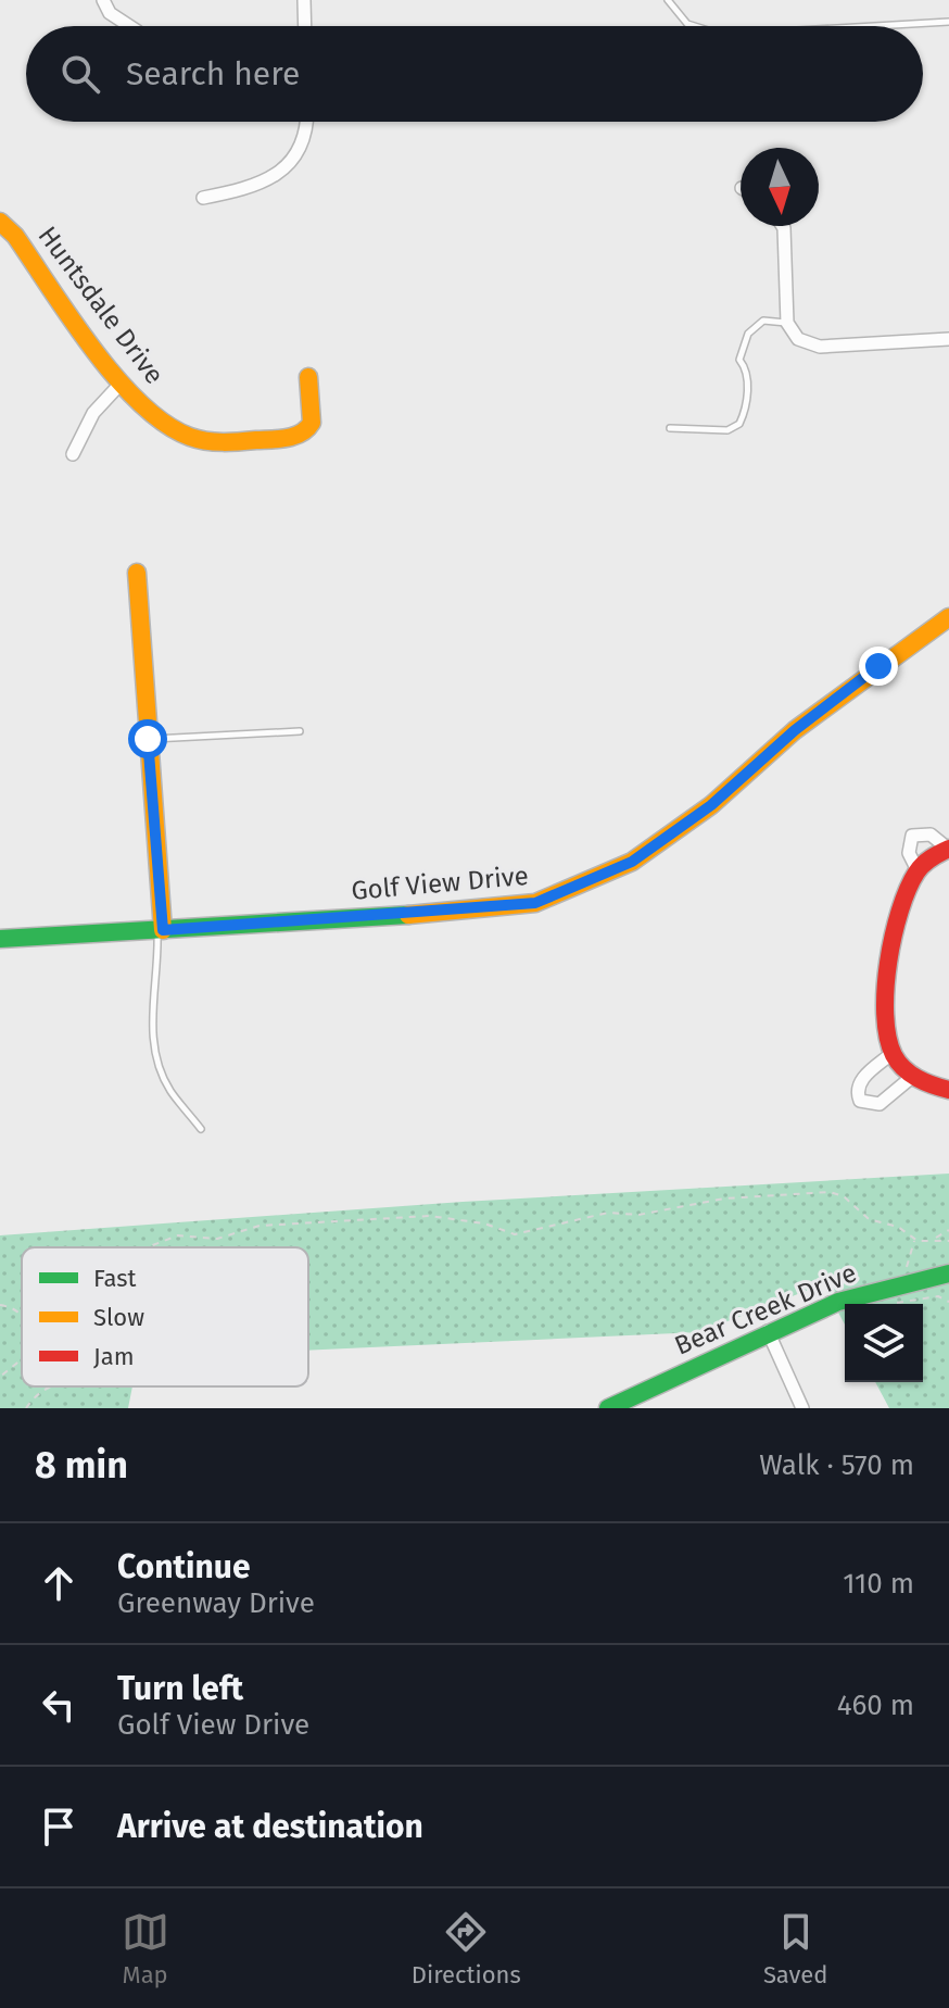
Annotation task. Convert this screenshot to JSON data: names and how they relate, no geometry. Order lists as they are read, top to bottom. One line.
{"streets":{"street":["Huntsdale Drive","Golf View Drive","Bear Creek Drive"]},"legend":["Fast","Slow","Jam"],"north":"bottom","page":{"search":"Search here","heading":["8 min","Walk · 570 m"],"list":[["Continue","Greenway Drive","110 m"],["Turn left","Golf View Drive","460 m"],"Arrive at destination"],"nav":["Map","Directions","Saved"]}}
